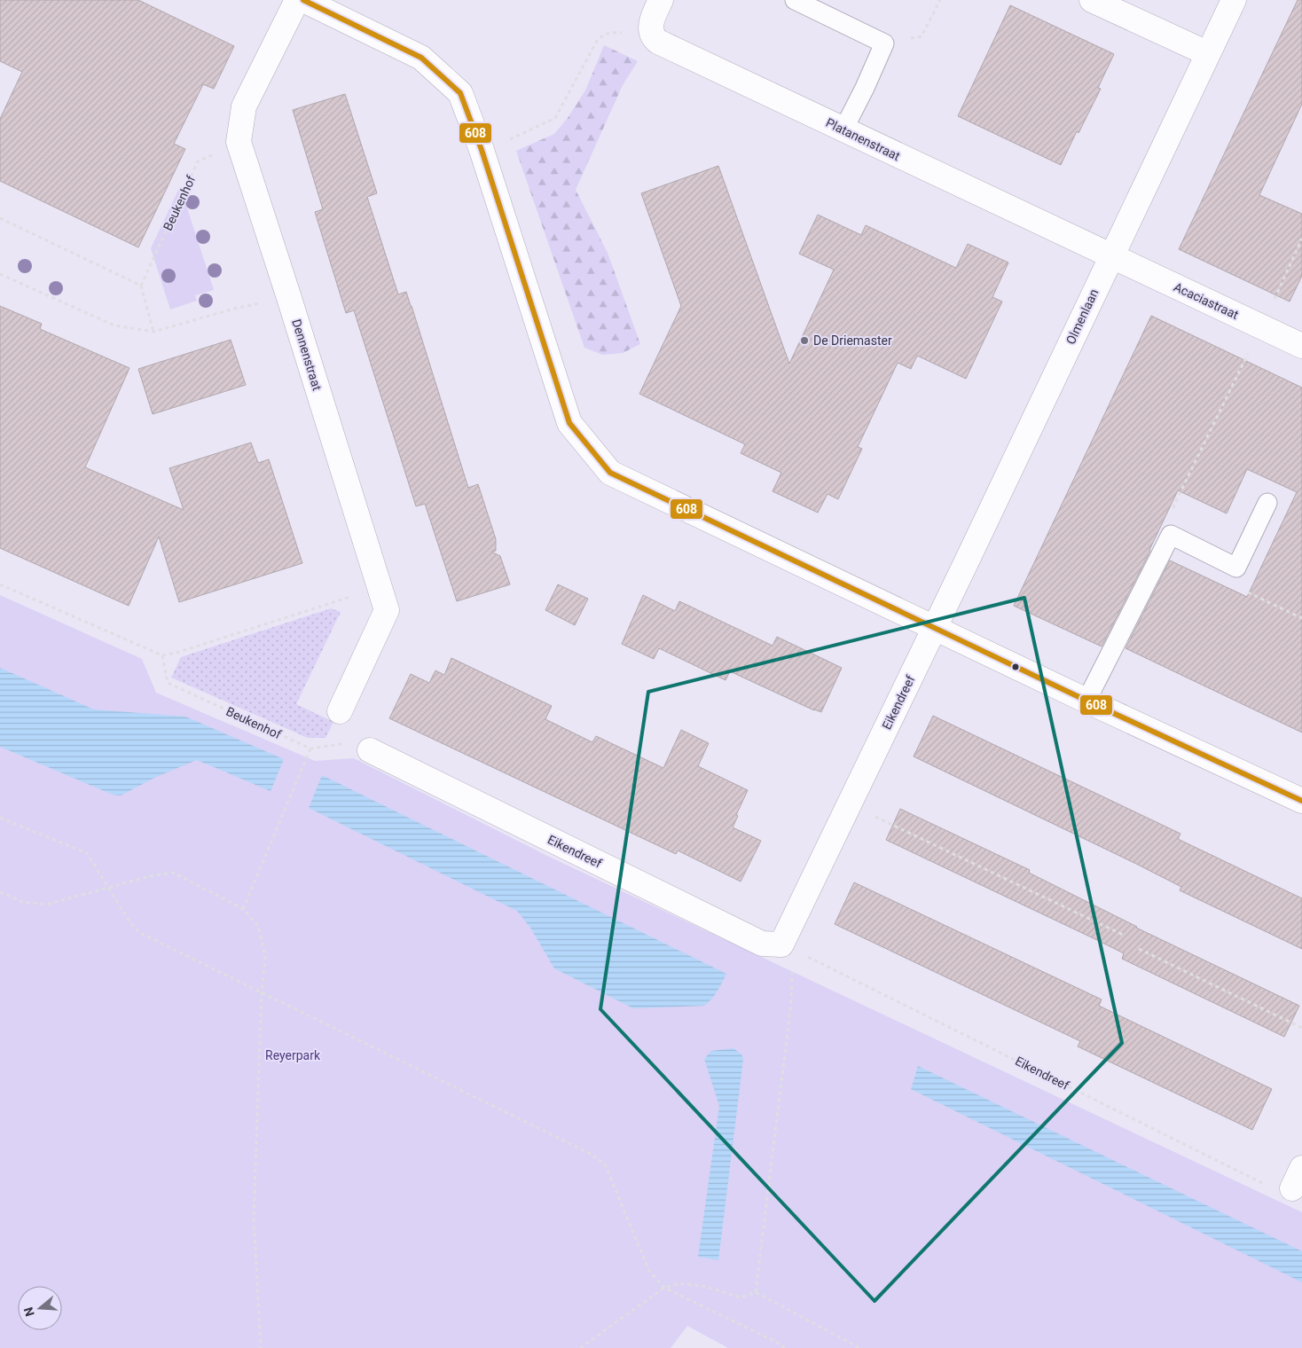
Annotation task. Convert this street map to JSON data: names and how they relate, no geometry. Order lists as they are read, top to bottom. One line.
{"streets":{"street":["Platanenstraat","Acaciastraat","Olmenlaan","Dennenstraat","Eikendreef"],"path":["Beukenhof"]},"crossings":[["Platanenstraat","Acaciastraat"],["Platanenstraat","Olmenlaan"],["Beukenhof","Dennenstraat"],["Acaciastraat","Olmenlaan"],["Olmenlaan","Eikendreef"]],"parks":["Reyerpark"],"places":["De Driemaster"],"lines":["transit line 608"],"north":"left"}
